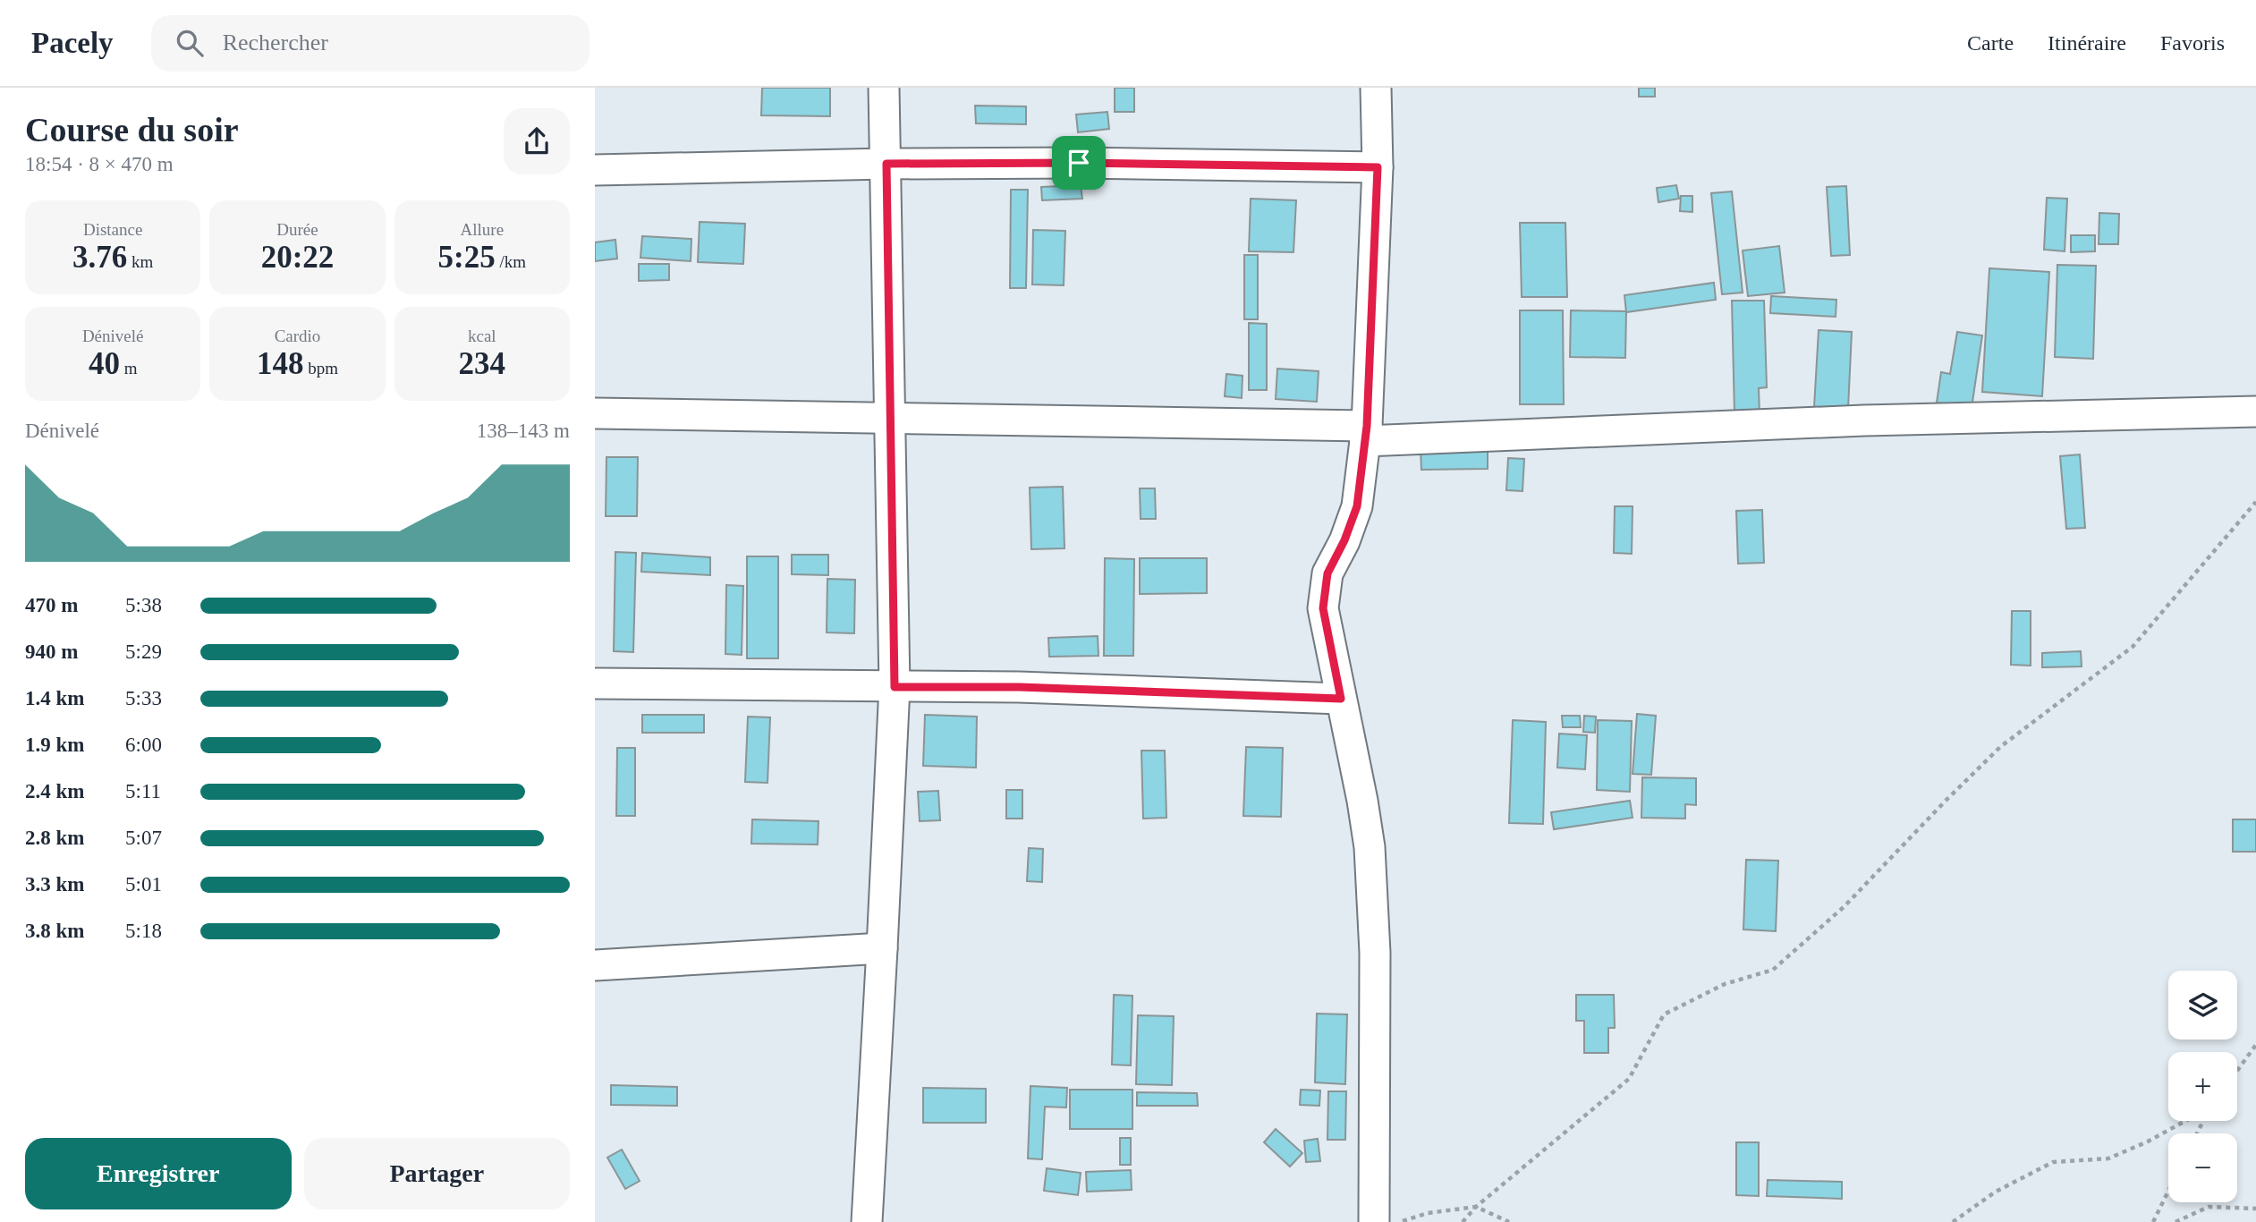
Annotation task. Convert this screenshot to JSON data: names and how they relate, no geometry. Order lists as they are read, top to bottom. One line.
{"page":{"header":"Pacely","search":"Rechercher","nav":["Carte","Itinéraire","Favoris"],"heading":["Course du soir","18:54 · 8 × 470 m"],"stats":[["Distance","3.76 km"],["Durée","20:22"],["Allure","5:25 /km"],["Dénivelé","40 m"],["Cardio","148 bpm"],["kcal","234"]],"chart":["Dénivelé","138–143 m"],"list":[{"name":"470 m","note":"5:38"},{"name":"940 m","note":"5:29"},{"name":"1.4 km","note":"5:33"},{"name":"1.9 km","note":"6:00"},{"name":"2.4 km","note":"5:11"},{"name":"2.8 km","note":"5:07"},{"name":"3.3 km","note":"5:01"},{"name":"3.8 km","note":"5:18"}],"map_buttons":["+","−"],"buttons":["Enregistrer","Partager"]}}
